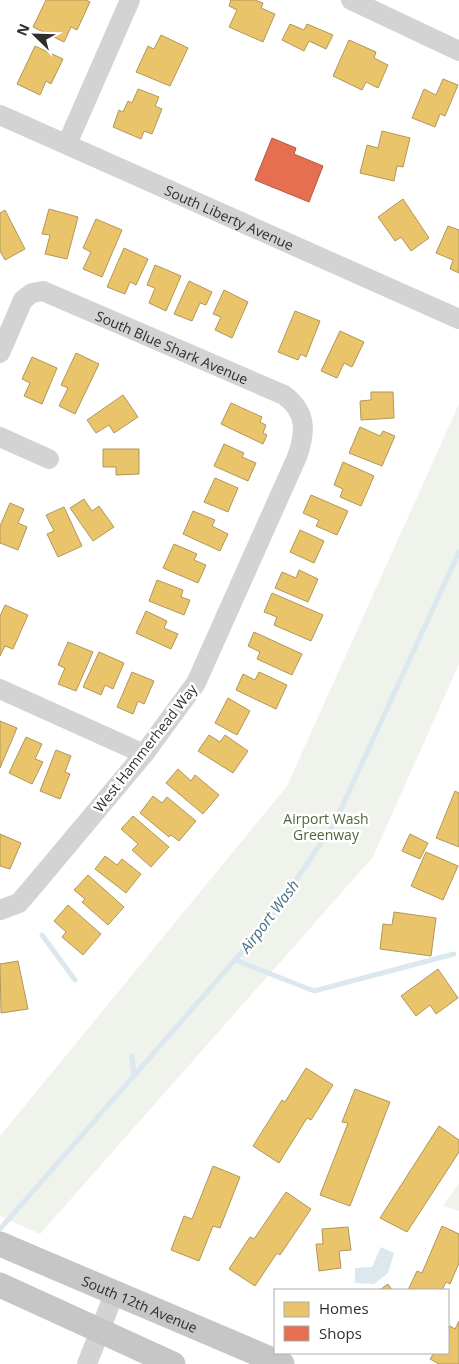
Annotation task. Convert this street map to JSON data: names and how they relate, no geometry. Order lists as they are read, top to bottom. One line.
{"streets":{"main road":["South 12th Avenue"],"street":["South Liberty Avenue","South Blue Shark Avenue","West Hammerhead Way"]},"crossings":[["South Blue Shark Avenue","West Hammerhead Way"]],"water":["Airport Wash"],"parks":["Airport Wash Greenway"],"legend":["Homes","Shops"],"north":"top left"}
